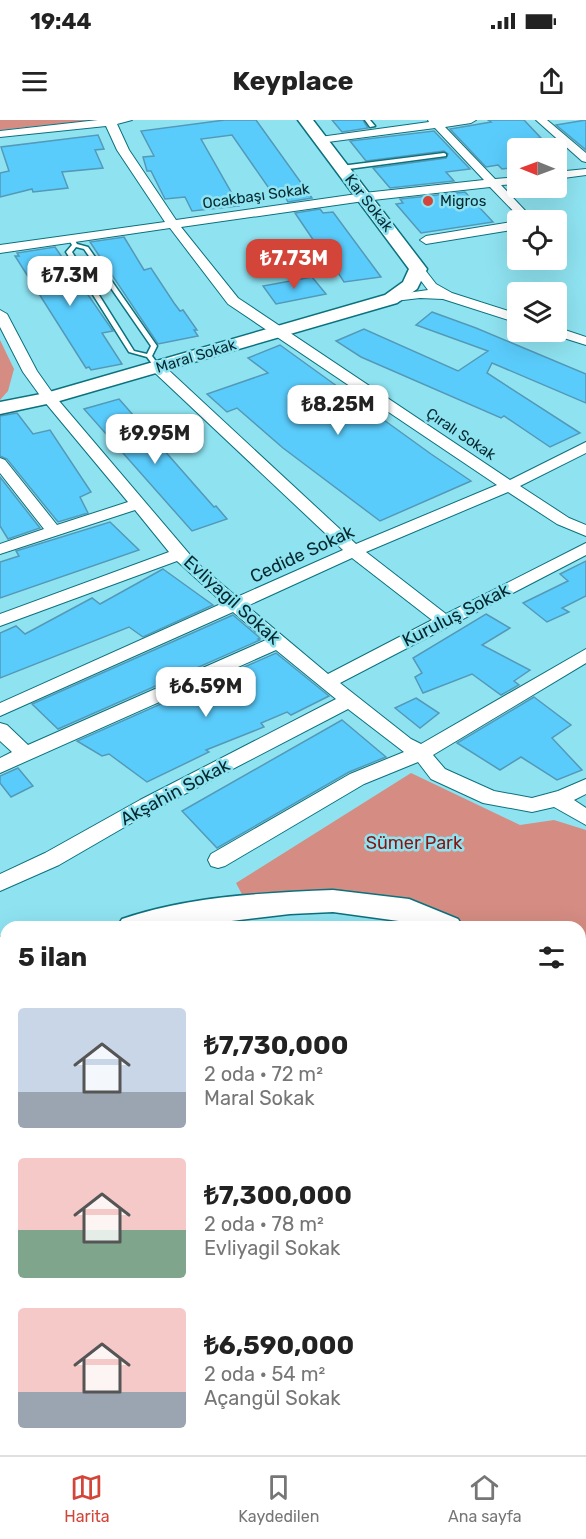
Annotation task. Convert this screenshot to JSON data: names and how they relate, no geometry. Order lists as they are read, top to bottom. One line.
{"streets":{"street":["Ocakbaşı Sokak","Kar Sokak","Maral Sokak","Çıralı Sokak","Cedide Sokak","Evliyagil Sokak","Kuruluş Sokak","Akşahin Sokak"]},"crossings":[["Ocakbaşı Sokak","Kar Sokak"],["Ocakbaşı Sokak","Çıralı Sokak"],["Maral Sokak","Çıralı Sokak"],["Maral Sokak","Evliyagil Sokak"],["Çıralı Sokak","Cedide Sokak"],["Cedide Sokak","Evliyagil Sokak"],["Evliyagil Sokak","Kuruluş Sokak"],["Evliyagil Sokak","Akşahin Sokak"]],"parks":["Sümer Park"],"places":["Migros"],"north":"left","page":{"status":"19:44","header":"Keyplace","price":["₺7.73M","₺7.3M","₺8.25M","₺9.95M","₺6.59M"],"heading":"5 ilan","list":[{"name":"₺7,730,000","note":"2 oda · 72 m² · Maral Sokak"},{"name":"₺7,300,000","note":"2 oda · 78 m² · Evliyagil Sokak"},{"name":"₺6,590,000","note":"2 oda · 54 m² · Açangül Sokak"}],"tabs":["Harita","Kaydedilen","Ana sayfa"]}}
